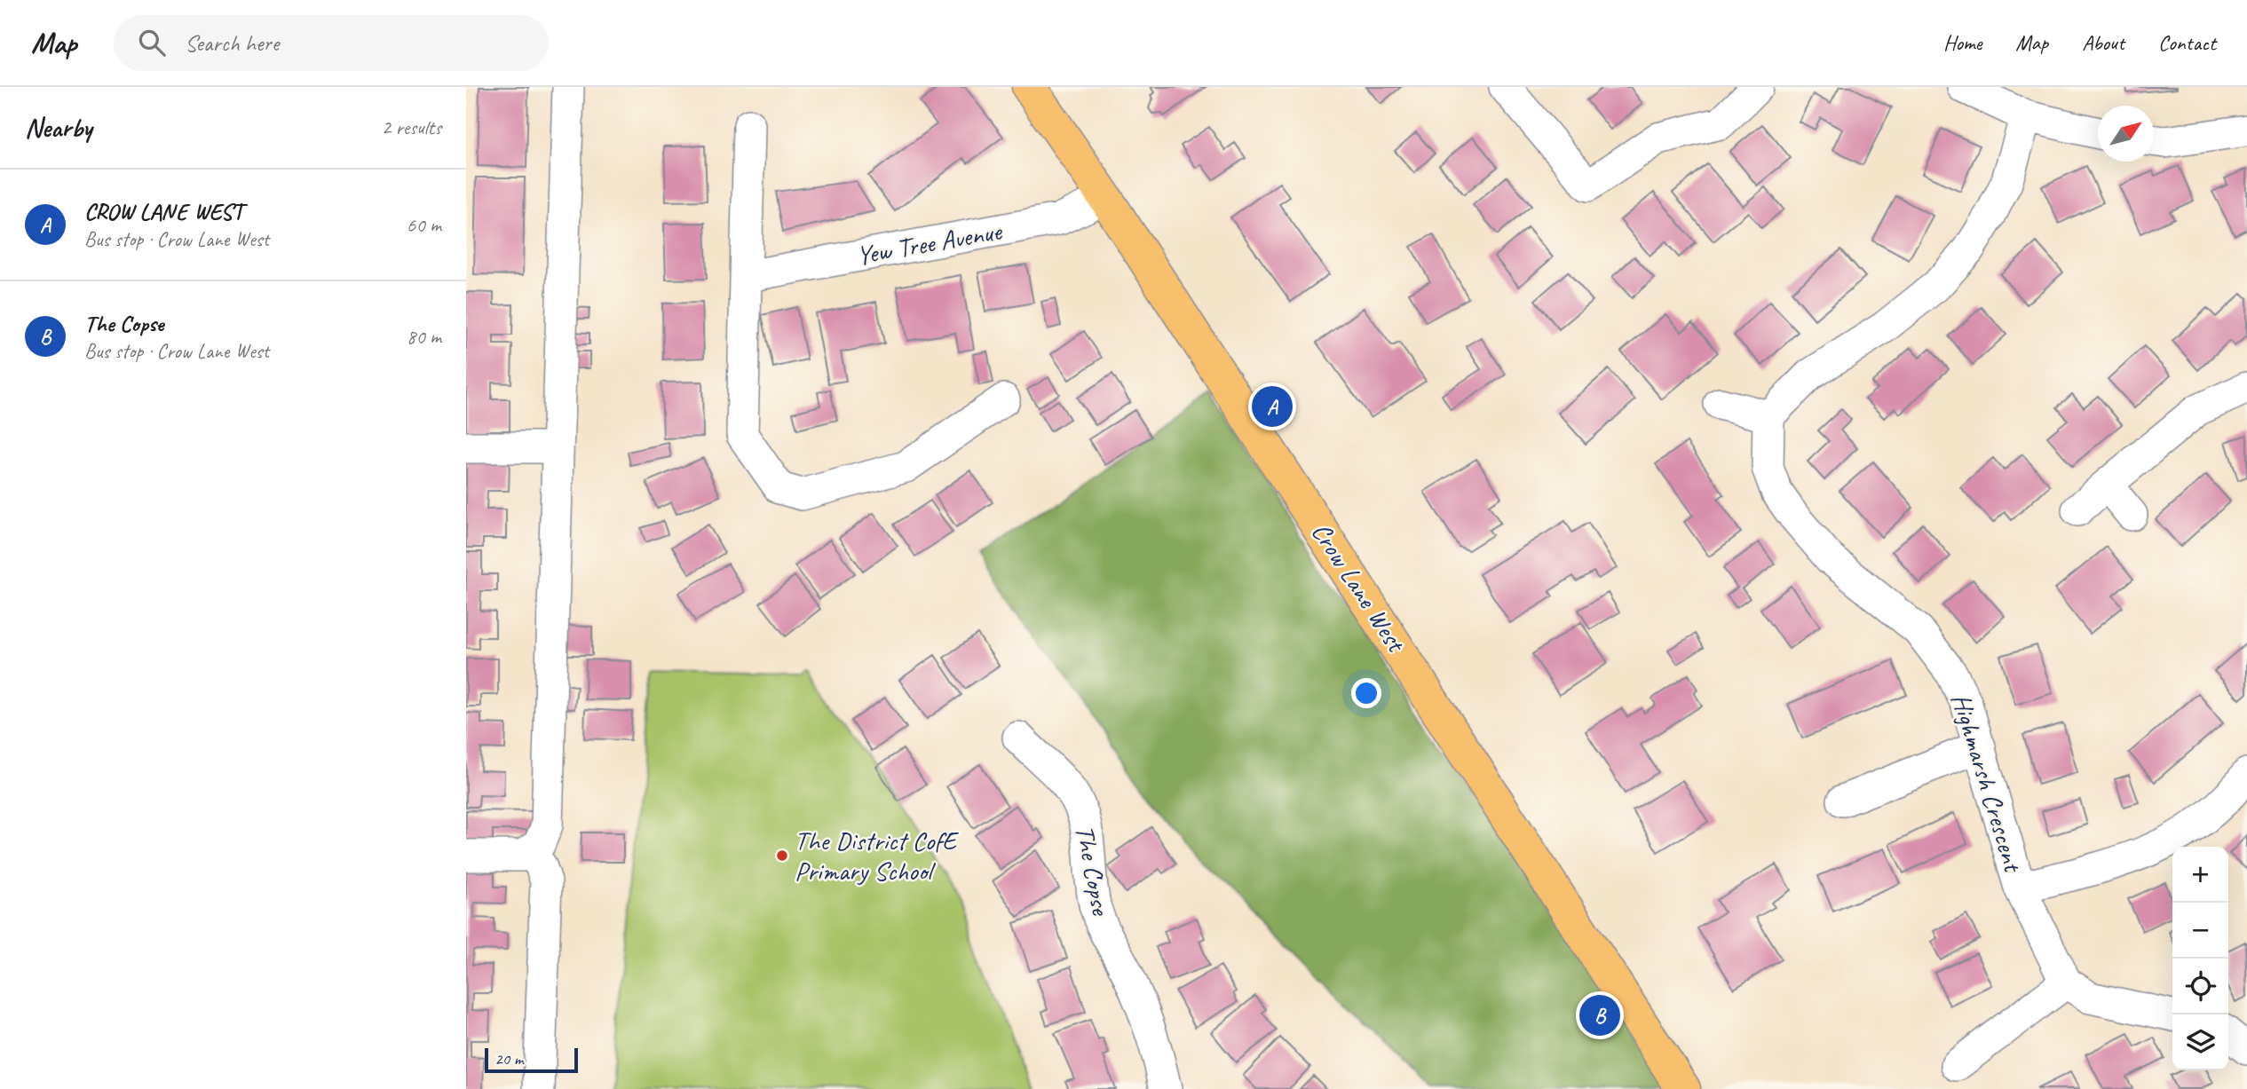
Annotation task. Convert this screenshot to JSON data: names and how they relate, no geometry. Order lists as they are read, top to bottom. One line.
{"streets":{"main road":["Crow Lane West"],"street":["Yew Tree Avenue","Highmarsh Crescent","The Copse"]},"crossings":[["Yew Tree Avenue","Crow Lane West"]],"places":["The District CofE Primary School"],"scale_bar":"20 m","north":"top right","page":{"header":"Map","search":"Search here","nav":["Home","Map","About","Contact"],"heading":["Nearby","2 results"],"list":[{"mark":"A","name":"CROW LANE WEST","note":"Bus stop · Crow Lane West","value":"60 m"},{"mark":"B","name":"The Copse","note":"Bus stop · Crow Lane West","value":"80 m"}],"pins":["A","B"],"map_buttons":["+","−"],"scale":"20 m"}}
